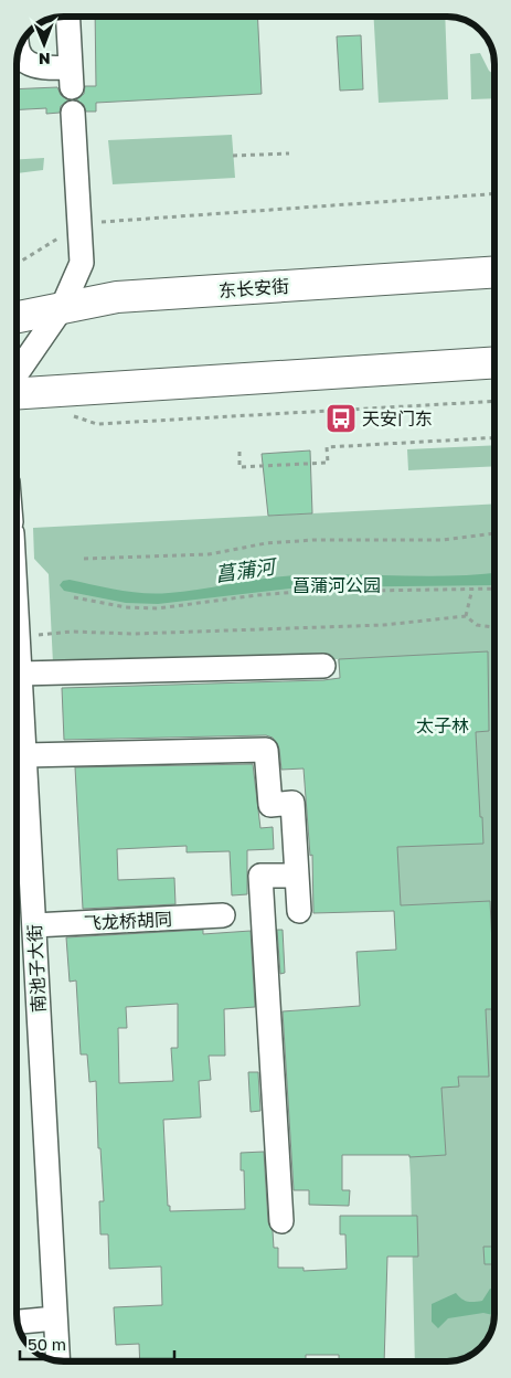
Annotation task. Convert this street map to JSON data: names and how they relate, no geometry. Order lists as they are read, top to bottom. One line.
{"streets":{"highway":["东长安街"],"street":["飞龙桥胡同","南池子大街"]},"crossings":[["飞龙桥胡同","南池子大街"]],"water":["菖蒲河"],"parks":["菖蒲河公园","太子林"],"places":{"bus stop":["天安门东"]},"scale_bar":"50 m","north":"bottom"}
